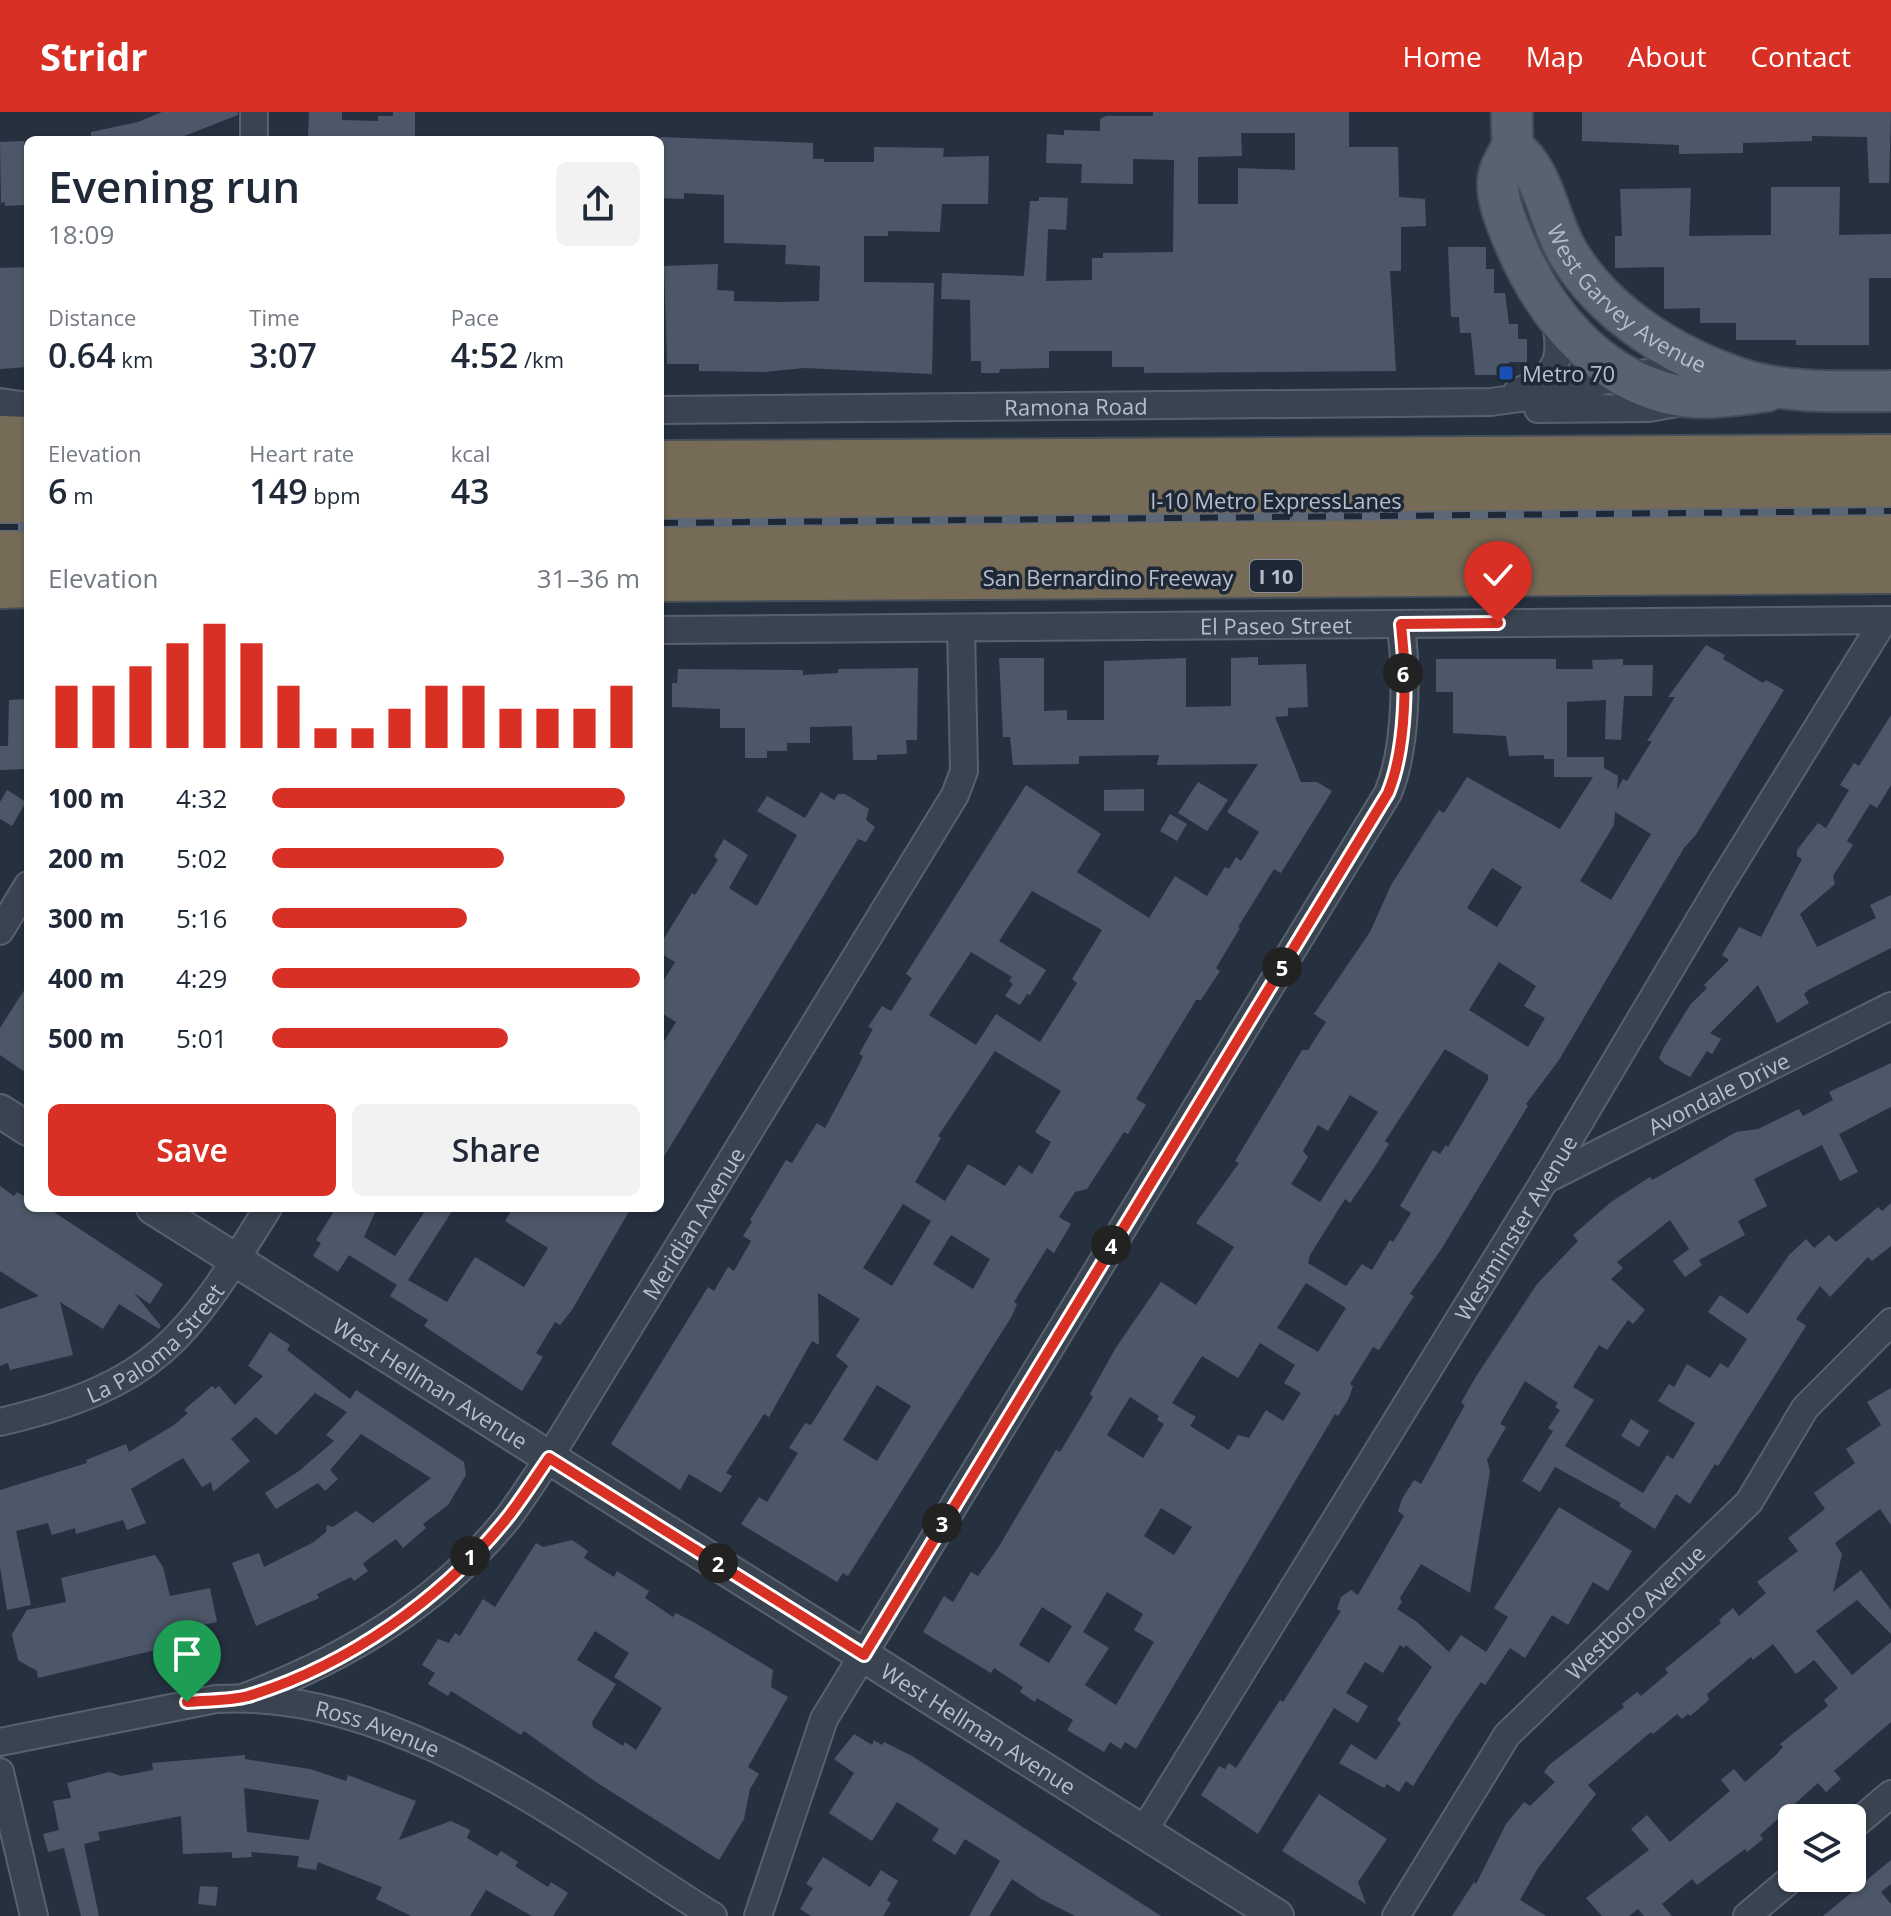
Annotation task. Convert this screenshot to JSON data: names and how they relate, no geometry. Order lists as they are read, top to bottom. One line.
{"streets":{"highway":["I-10 Metro ExpressLanes","I 10","San Bernardino Freeway"],"main road":["West Garvey Avenue"],"street":["Ramona Road","El Paseo Street","Avondale Drive","Meridian Avenue","Westminster Avenue","La Paloma Street","West Hellman Avenue","Westboro Avenue","Ross Avenue"]},"crossings":[["West Garvey Avenue","Ramona Road"],["El Paseo Street","Meridian Avenue"],["El Paseo Street","Westminster Avenue"],["Avondale Drive","Westminster Avenue"],["Meridian Avenue","West Hellman Avenue"],["Meridian Avenue","Ross Avenue"],["Westminster Avenue","West Hellman Avenue"],["La Paloma Street","West Hellman Avenue"]],"places":{"transit":["Metro 70"]},"page":{"header":"Stridr","nav":["Home","Map","About","Contact"],"heading":["Evening run","18:09"],"stats":[["Distance","0.64 km"],["Time","3:07"],["Pace","4:52 /km"],["Elevation","6 m"],["Heart rate","149 bpm"],["kcal","43"]],"chart":["Elevation","31–36 m"],"pins":["6","5","4","3","1","2"],"list":[{"name":"100 m","note":"4:32"},{"name":"200 m","note":"5:02"},{"name":"300 m","note":"5:16"},{"name":"400 m","note":"4:29"},{"name":"500 m","note":"5:01"}],"buttons":["Save","Share"]}}
